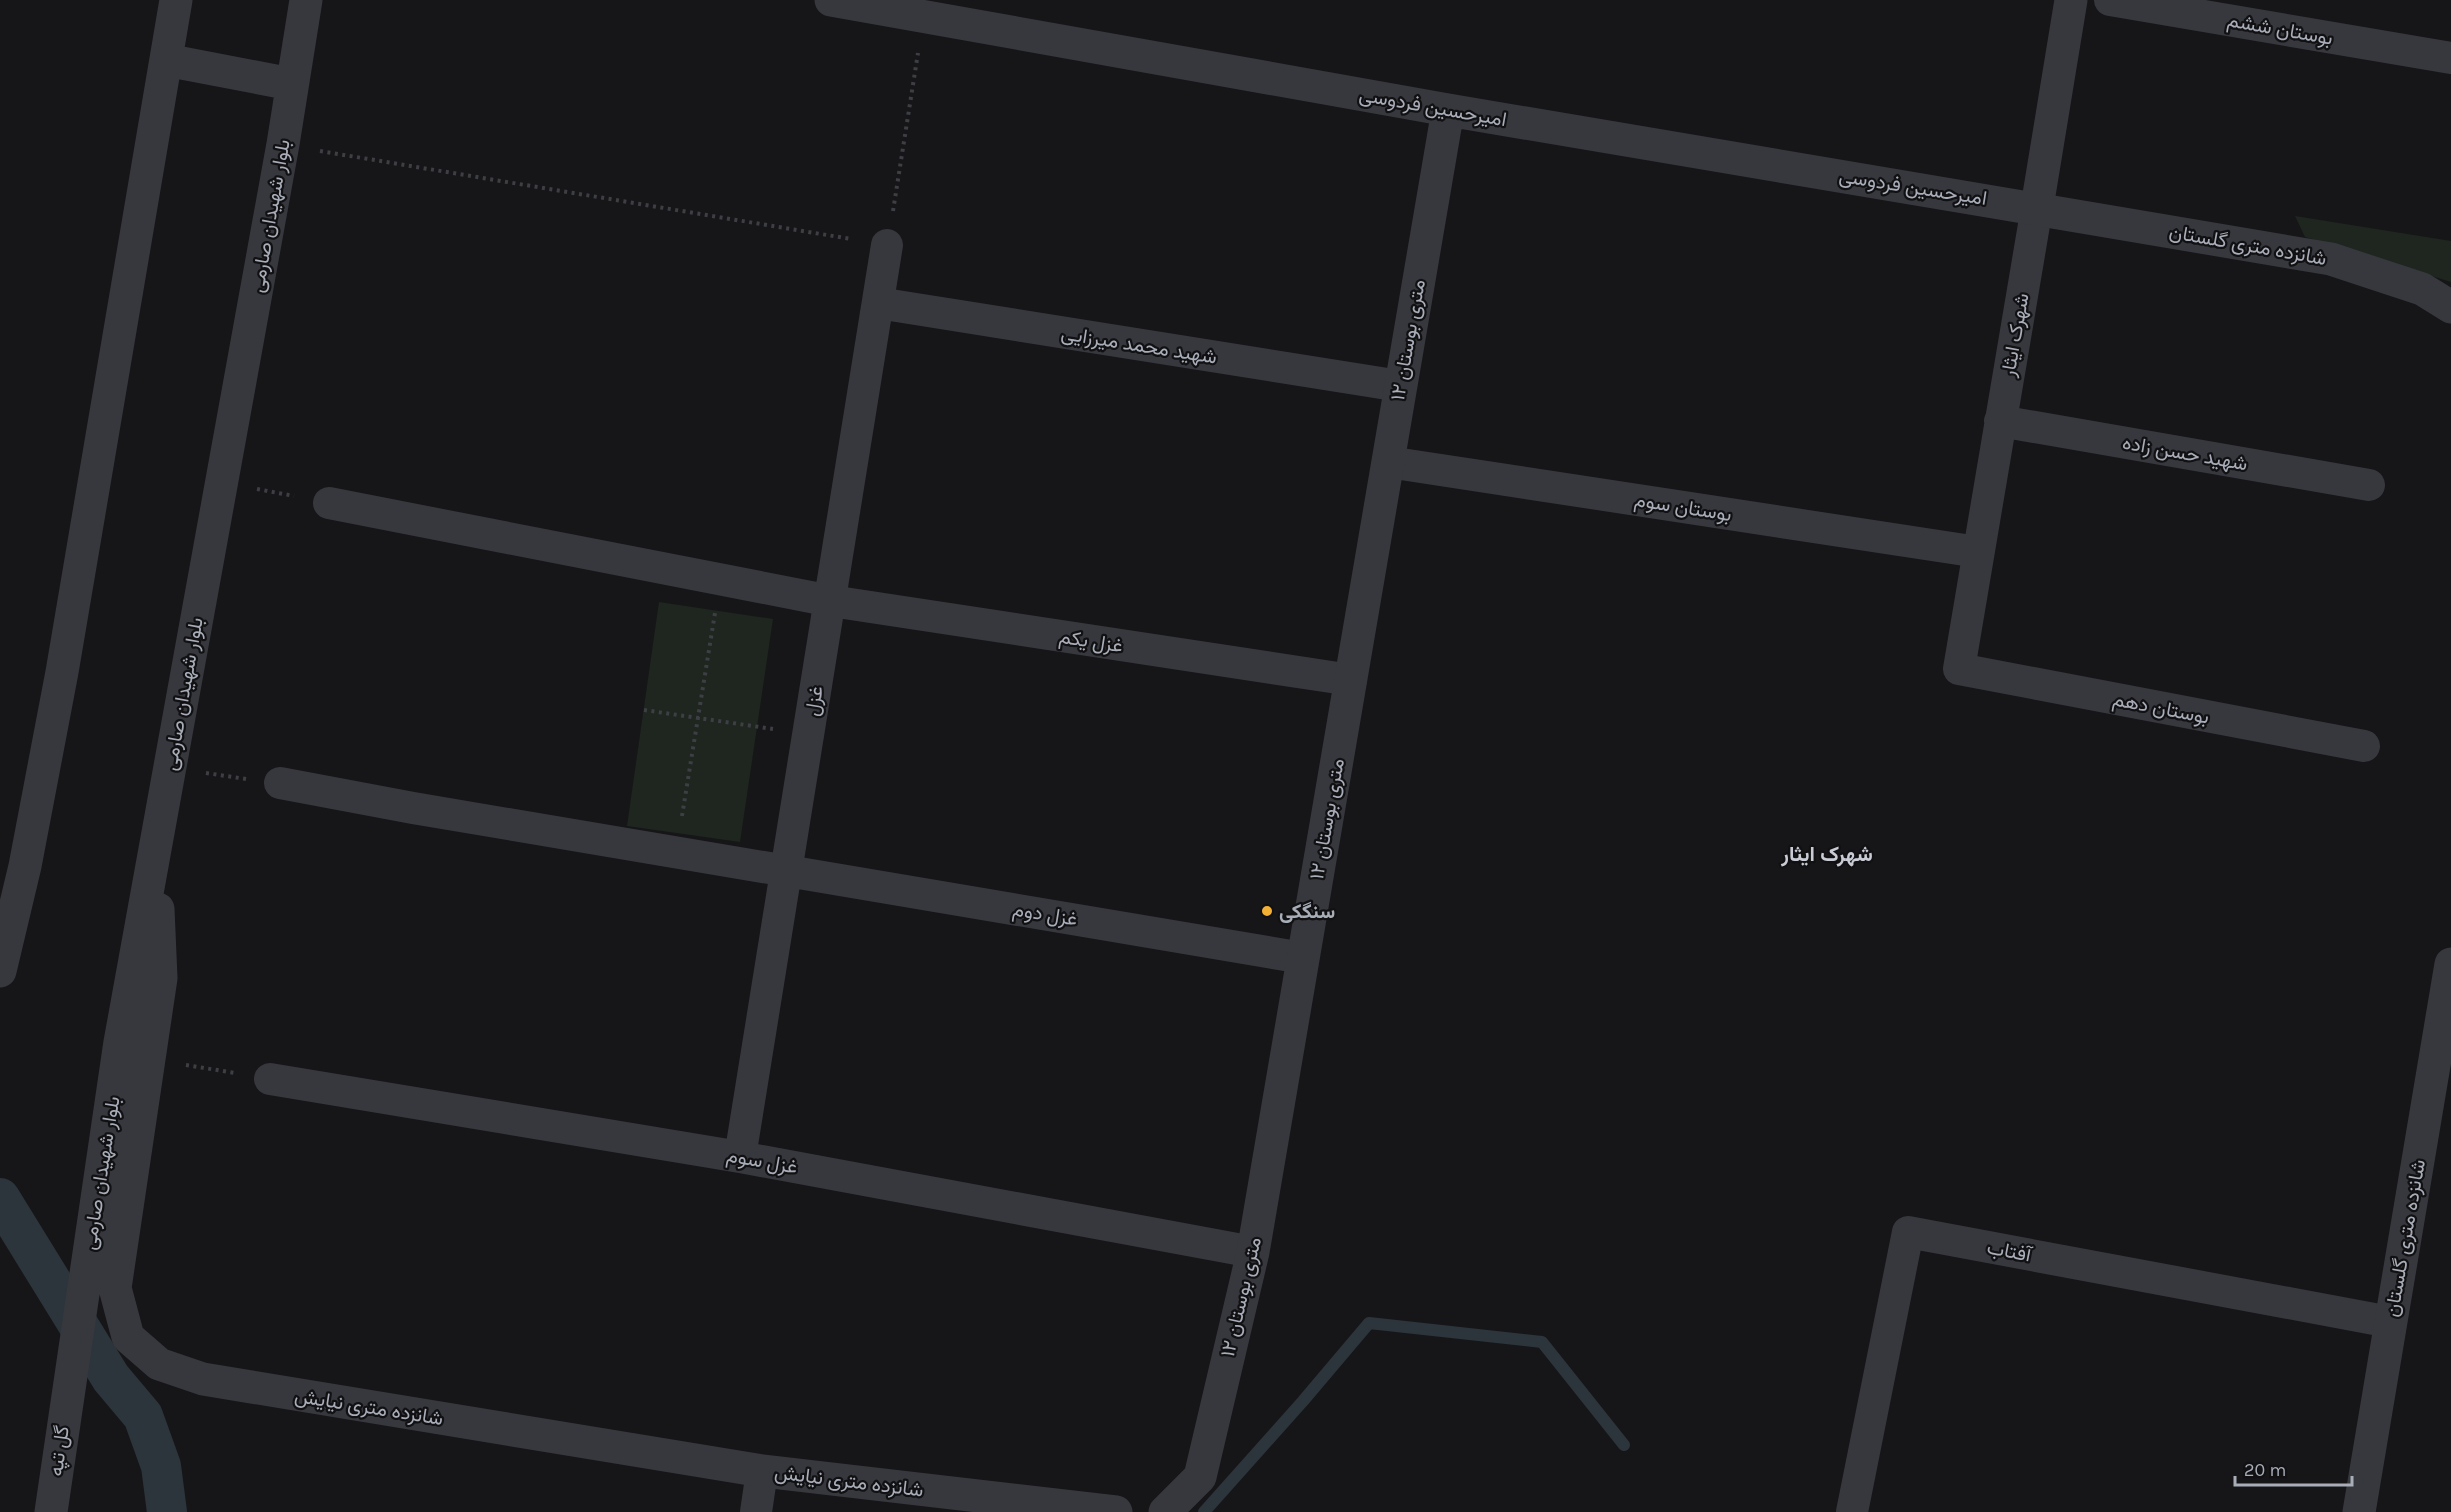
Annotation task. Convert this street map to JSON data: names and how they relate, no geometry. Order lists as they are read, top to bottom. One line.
{"streets":{"street":["بوستان ششم","امیرحسین فردوسی","بلوار شهیدان صارمی","شانزده متری گلستان","شهرک ایثار","۱۲ متری بوستان","شهید محمد میرزایی","شهید حسن زاده","بوستان سوم","غزل یکم","غزل","بوستان دهم","غزل دوم","غزل سوم","آفتاب","شانزده متری نیایش","گل تپه"]},"crossings":[["امیرحسین فردوسی","شانزده متری گلستان"],["امیرحسین فردوسی","شهرک ایثار"],["امیرحسین فردوسی","۱۲ متری بوستان"],["بلوار شهیدان صارمی","شانزده متری نیایش"],["بلوار شهیدان صارمی","گل تپه"],["شانزده متری گلستان","شهرک ایثار"],["شانزده متری گلستان","آفتاب"],["شهرک ایثار","شهید حسن زاده"],["شهرک ایثار","بوستان سوم"],["شهرک ایثار","بوستان دهم"],["۱۲ متری بوستان","شهید محمد میرزایی"],["۱۲ متری بوستان","بوستان سوم"],["۱۲ متری بوستان","غزل یکم"],["۱۲ متری بوستان","غزل دوم"],["۱۲ متری بوستان","غزل سوم"],["شهید محمد میرزایی","غزل"],["غزل یکم","غزل"],["غزل","غزل دوم"],["غزل","غزل سوم"]],"districts":["شهرک ایثار"],"places":["سنگکی"],"scale_bar":"20 m"}
